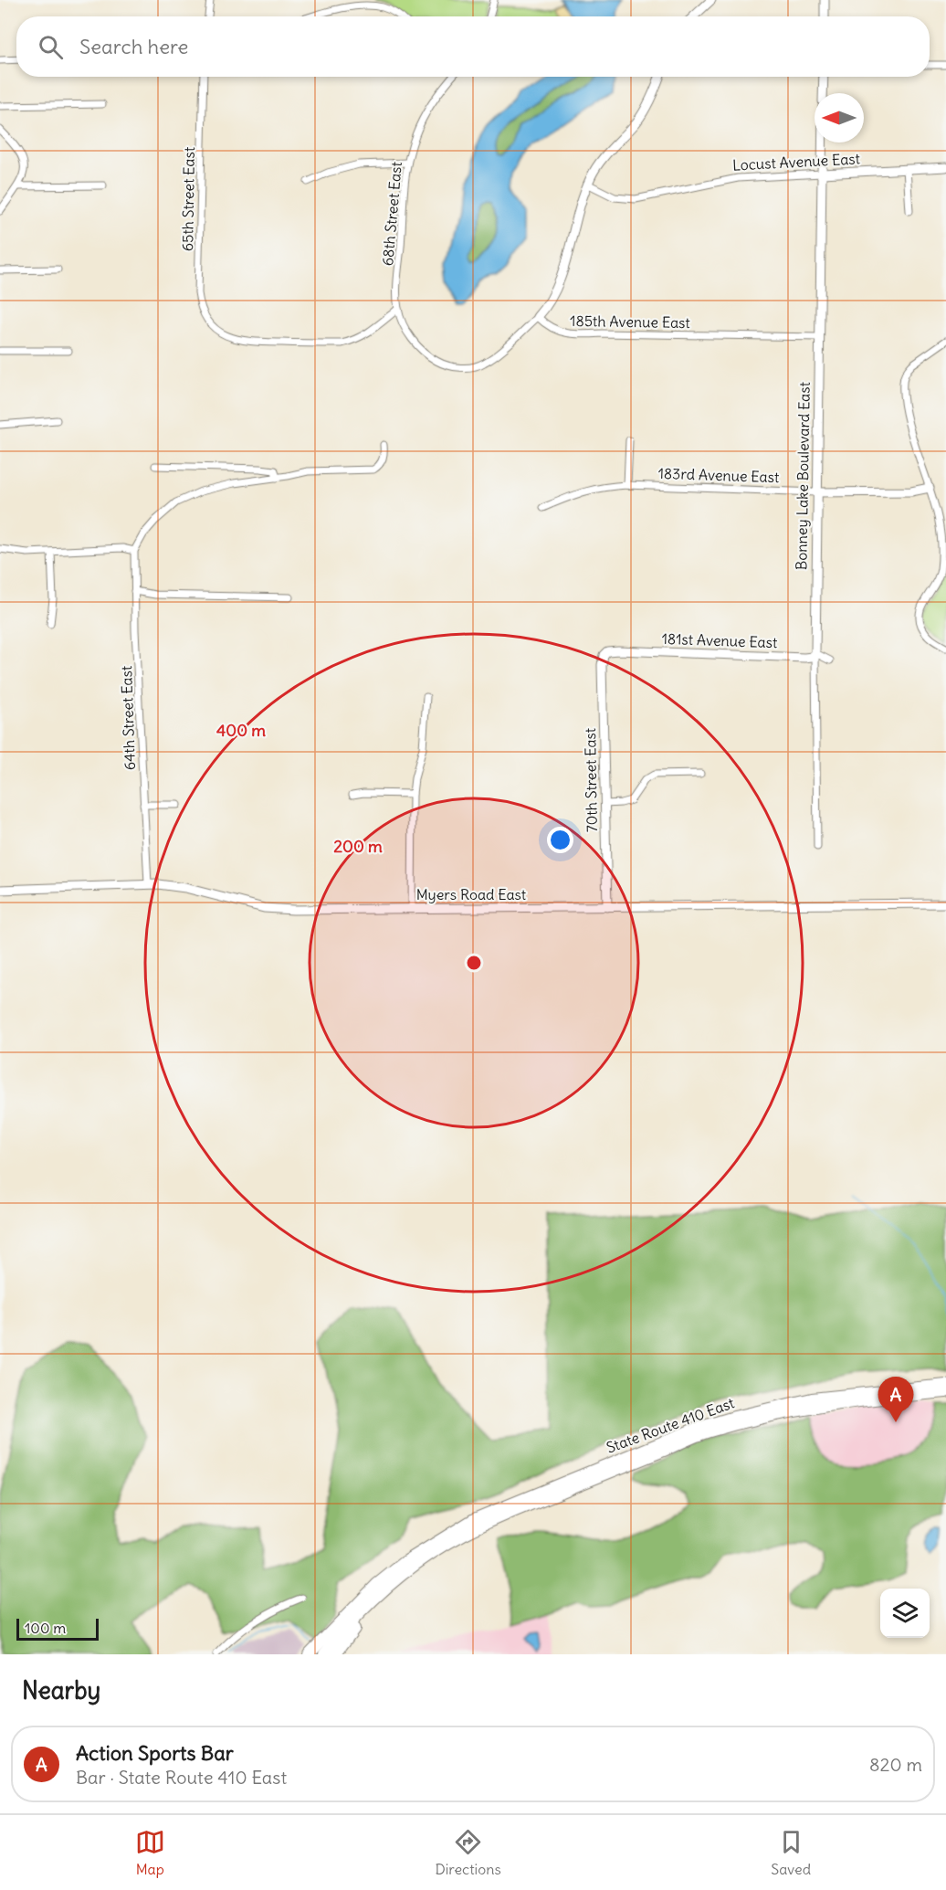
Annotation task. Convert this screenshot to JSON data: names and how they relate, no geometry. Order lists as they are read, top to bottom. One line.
{"streets":{"highway":["State Route 410 East"],"street":["Locust Avenue East","65th Street East","68th Street East","185th Avenue East","183rd Avenue East","Bonney Lake Boulevard East","181st Avenue East","64th Street East","70th Street East","Myers Road East"]},"crossings":[["Locust Avenue East","Bonney Lake Boulevard East"],["65th Street East","68th Street East"],["185th Avenue East","Bonney Lake Boulevard East"],["183rd Avenue East","Bonney Lake Boulevard East"],["Bonney Lake Boulevard East","181st Avenue East"],["181st Avenue East","70th Street East"],["64th Street East","Myers Road East"],["70th Street East","Myers Road East"]],"scale_bar":"100 m","north":"left","page":{"search":"Search here","pins":"A","scale":"100 m","heading":"Nearby","list":[{"mark":"A","name":"Action Sports Bar","note":"Bar · State Route 410 East","value":"820 m"}],"nav":["Map","Directions","Saved"]},"rings":["400 m","200 m"]}
